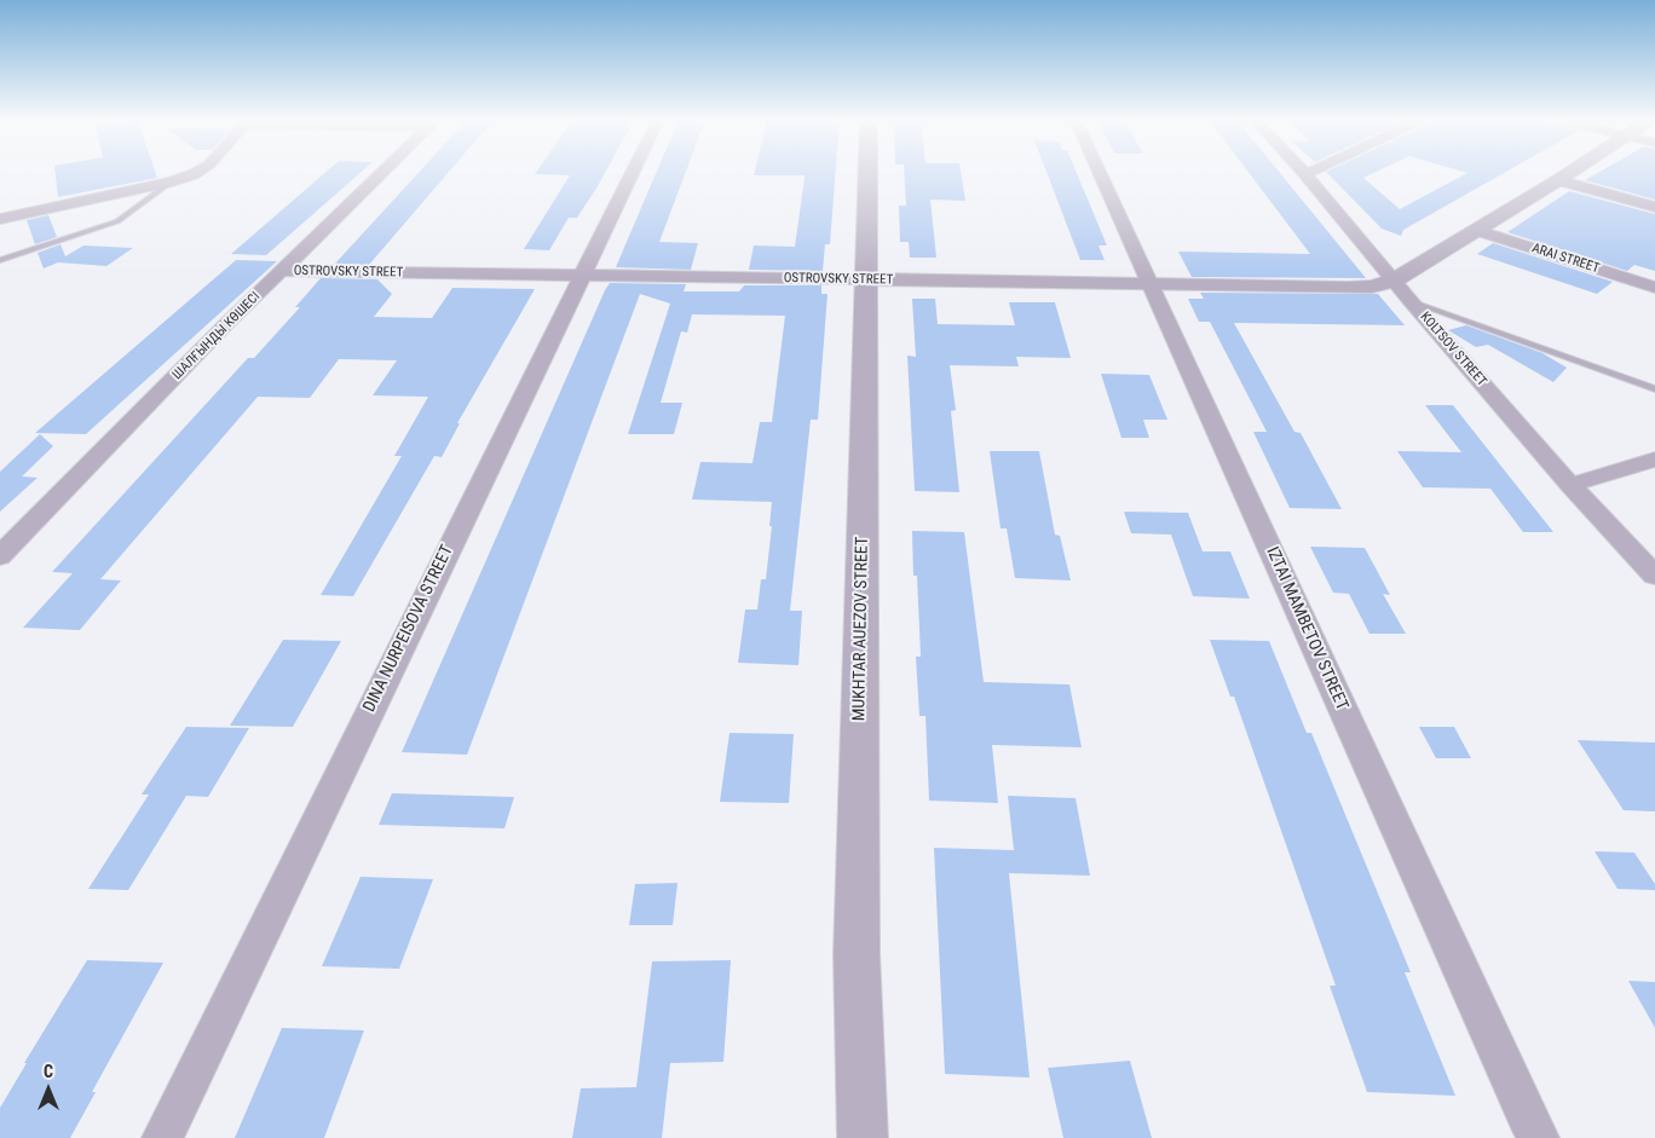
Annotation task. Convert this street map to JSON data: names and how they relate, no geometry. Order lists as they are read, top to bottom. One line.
{"streets":{"street":["ARAI STREET","OSTROVSKY STREET","ШАЛҒЫНДЫ КӨШЕСІ","KOLTSOV STREET","DINA NURPEISOVA STREET","MUKHTAR AUEZOV STREET","IZTAI MAMBETOV STREET"]},"crossings":[["ARAI STREET","OSTROVSKY STREET"],["OSTROVSKY STREET","ШАЛҒЫНДЫ КӨШЕСІ"],["OSTROVSKY STREET","KOLTSOV STREET"],["OSTROVSKY STREET","DINA NURPEISOVA STREET"],["OSTROVSKY STREET","MUKHTAR AUEZOV STREET"],["OSTROVSKY STREET","IZTAI MAMBETOV STREET"]],"north":"top"}
